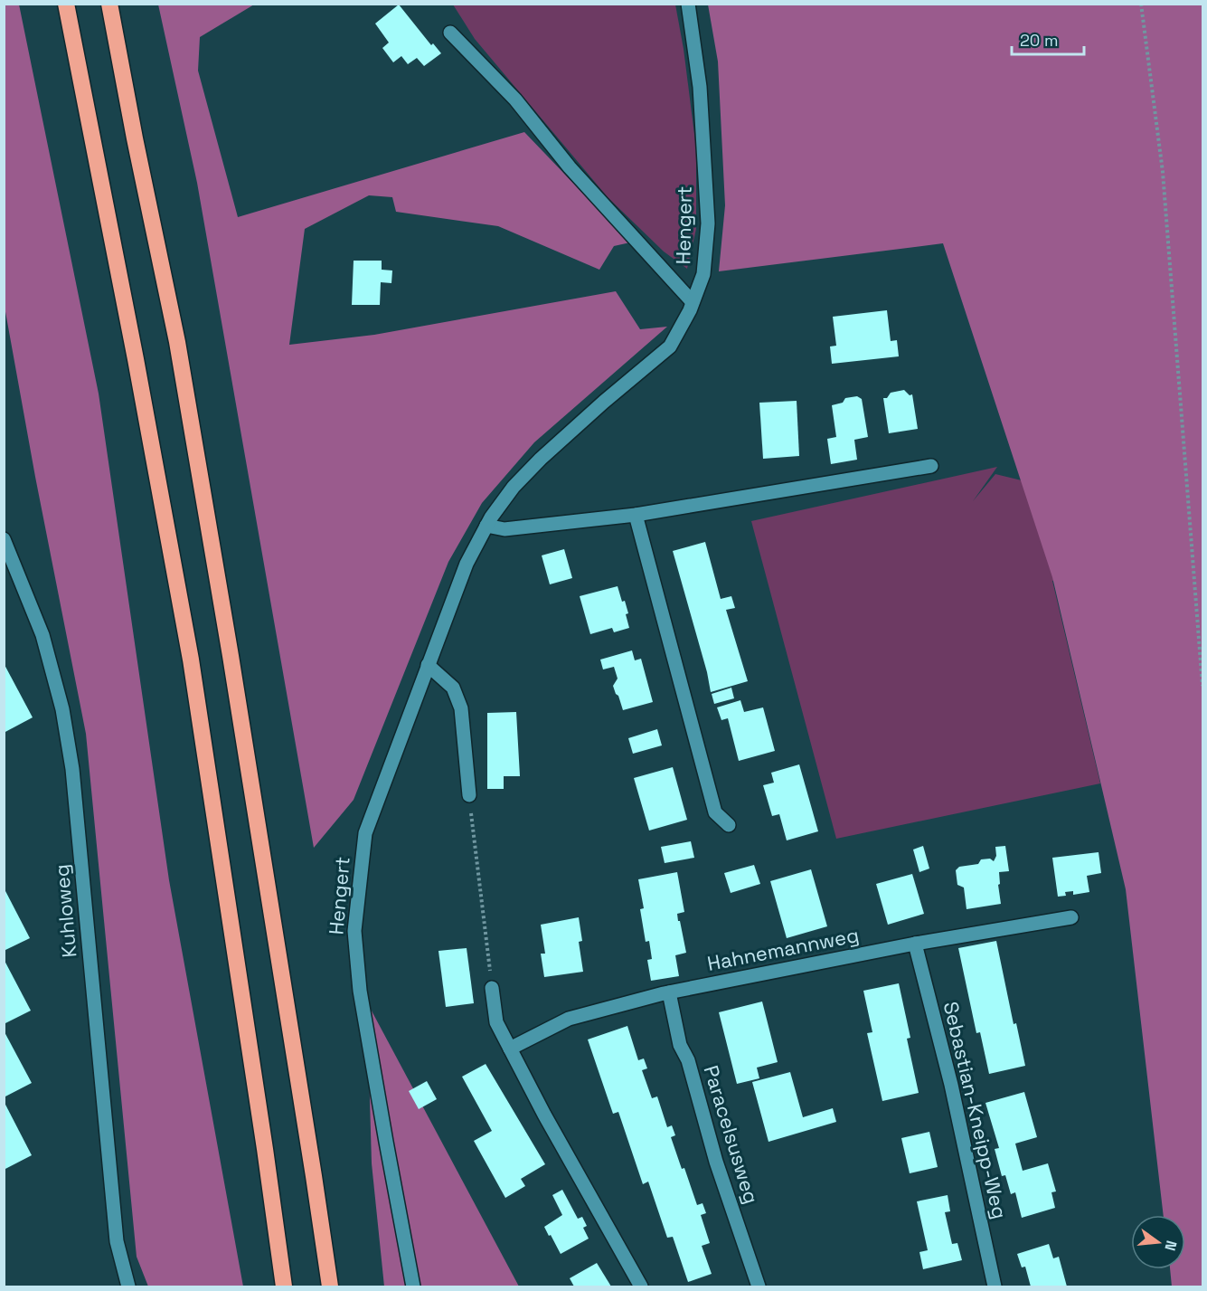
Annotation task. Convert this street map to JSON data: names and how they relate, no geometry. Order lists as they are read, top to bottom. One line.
{"streets":{"street":["Hengert","Kuhloweg","Hahnemannweg","Sebastian-Kneipp-Weg","Paracelsusweg"]},"crossings":[["Hahnemannweg","Sebastian-Kneipp-Weg"],["Hahnemannweg","Paracelsusweg"]],"scale_bar":"20 m","north":"right"}
